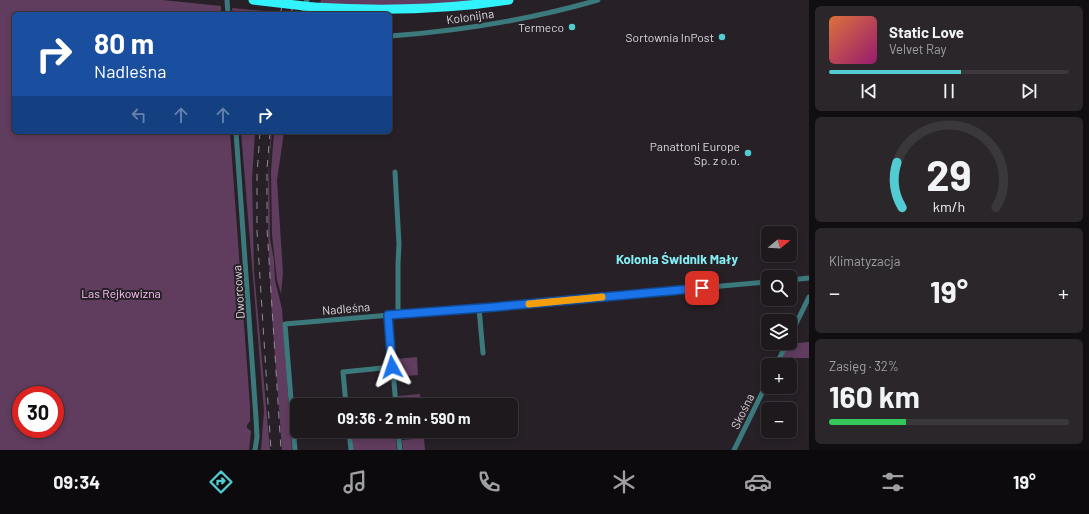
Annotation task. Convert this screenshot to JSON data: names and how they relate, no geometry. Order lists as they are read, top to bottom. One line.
{"streets":{"street":["Kolonijna","Dworcowa","Nadleśna","Skośna"]},"districts":["Kolonia Świdnik Mały"],"parks":["Las Rejkowizna"],"places":["Termeco","Sortownia InPost","Panattoni Europe Sp. z o.o."],"north":"right","page":{"turn":["80 m","Nadleśna"],"song":["Static Love","Velvet Ray"],"map_buttons":["+","−"],"tile":["Klimatyzacja",["Zasięg · 32%","160 km"]],"heat":["−","19°","+"],"limit":"30","trip":"09:36 · 2 min · 590 m","tabs":["09:34","19°"],"gauge":["29","km/h"]}}
